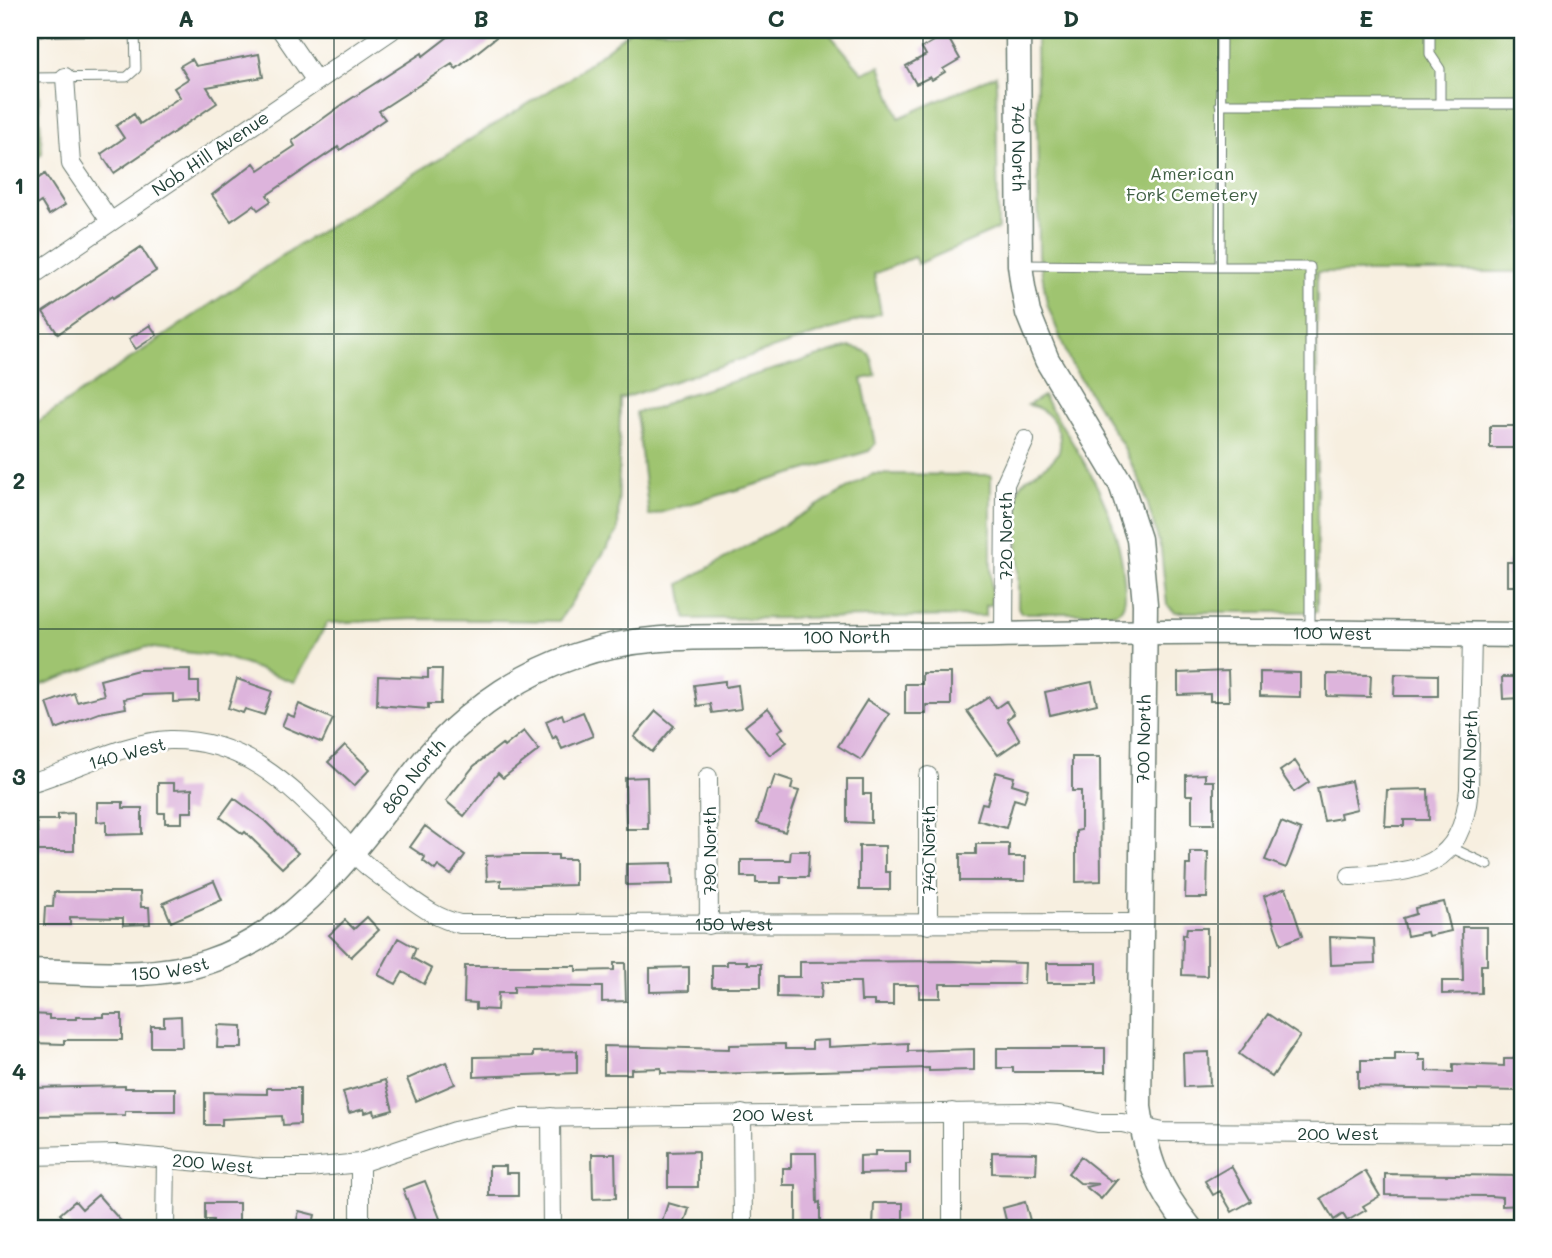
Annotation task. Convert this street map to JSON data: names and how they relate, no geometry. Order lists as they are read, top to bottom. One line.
{"streets":{"street":["740 North","Nob Hill Avenue","720 North","100 West","100 North","700 North","140 West","640 North","860 North","790 North","150 West","200 West"]},"crossings":[["740 North","700 North"],["740 North","150 West"],["720 North","100 North"],["100 West","100 North"],["100 West","700 North"],["100 West","640 North"],["100 North","700 North"],["100 North","860 North"],["700 North","150 West"],["700 North","200 West"],["140 West","860 North"],["140 West","150 West"],["860 North","150 West"],["790 North","150 West"]],"parks":["American Fork Cemetery"],"grid":{"columns":["A","B","C","D","E"],"rows":["1","2","3","4"]}}
